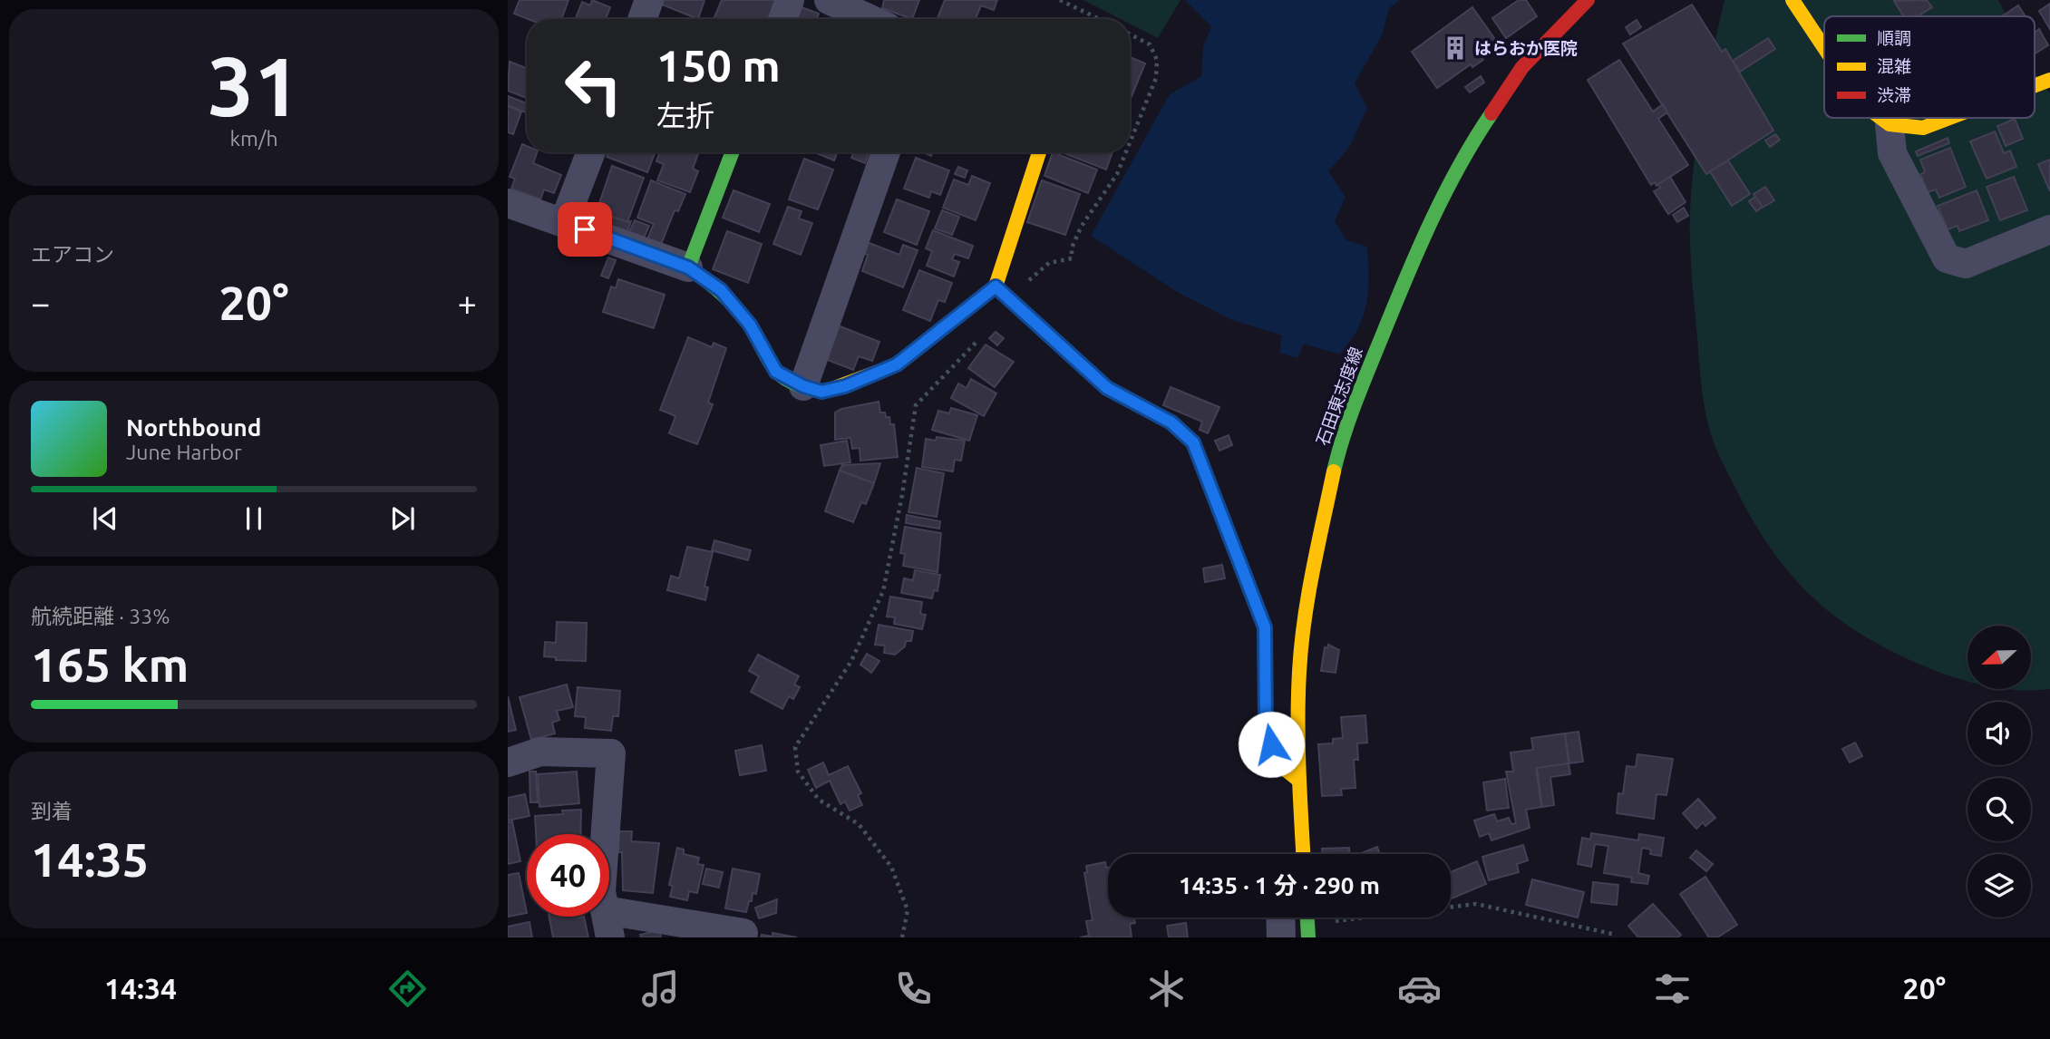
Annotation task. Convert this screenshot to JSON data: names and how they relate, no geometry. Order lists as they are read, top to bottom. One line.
{"streets":{"street":["石田東志度線"]},"places":{"building":["はらおか医院"]},"legend":["順調","混雑","渋滞"],"north":"left","page":{"tile":[["31","km/h"],"エアコン",["航続距離 · 33%","165 km"],["到着","14:35"]],"turn":["150 m","左折"],"heat":["−","20°","+"],"song":["Northbound","June Harbor"],"limit":"40","trip":"14:35 · 1 分 · 290 m","tabs":["14:34","20°"]}}
